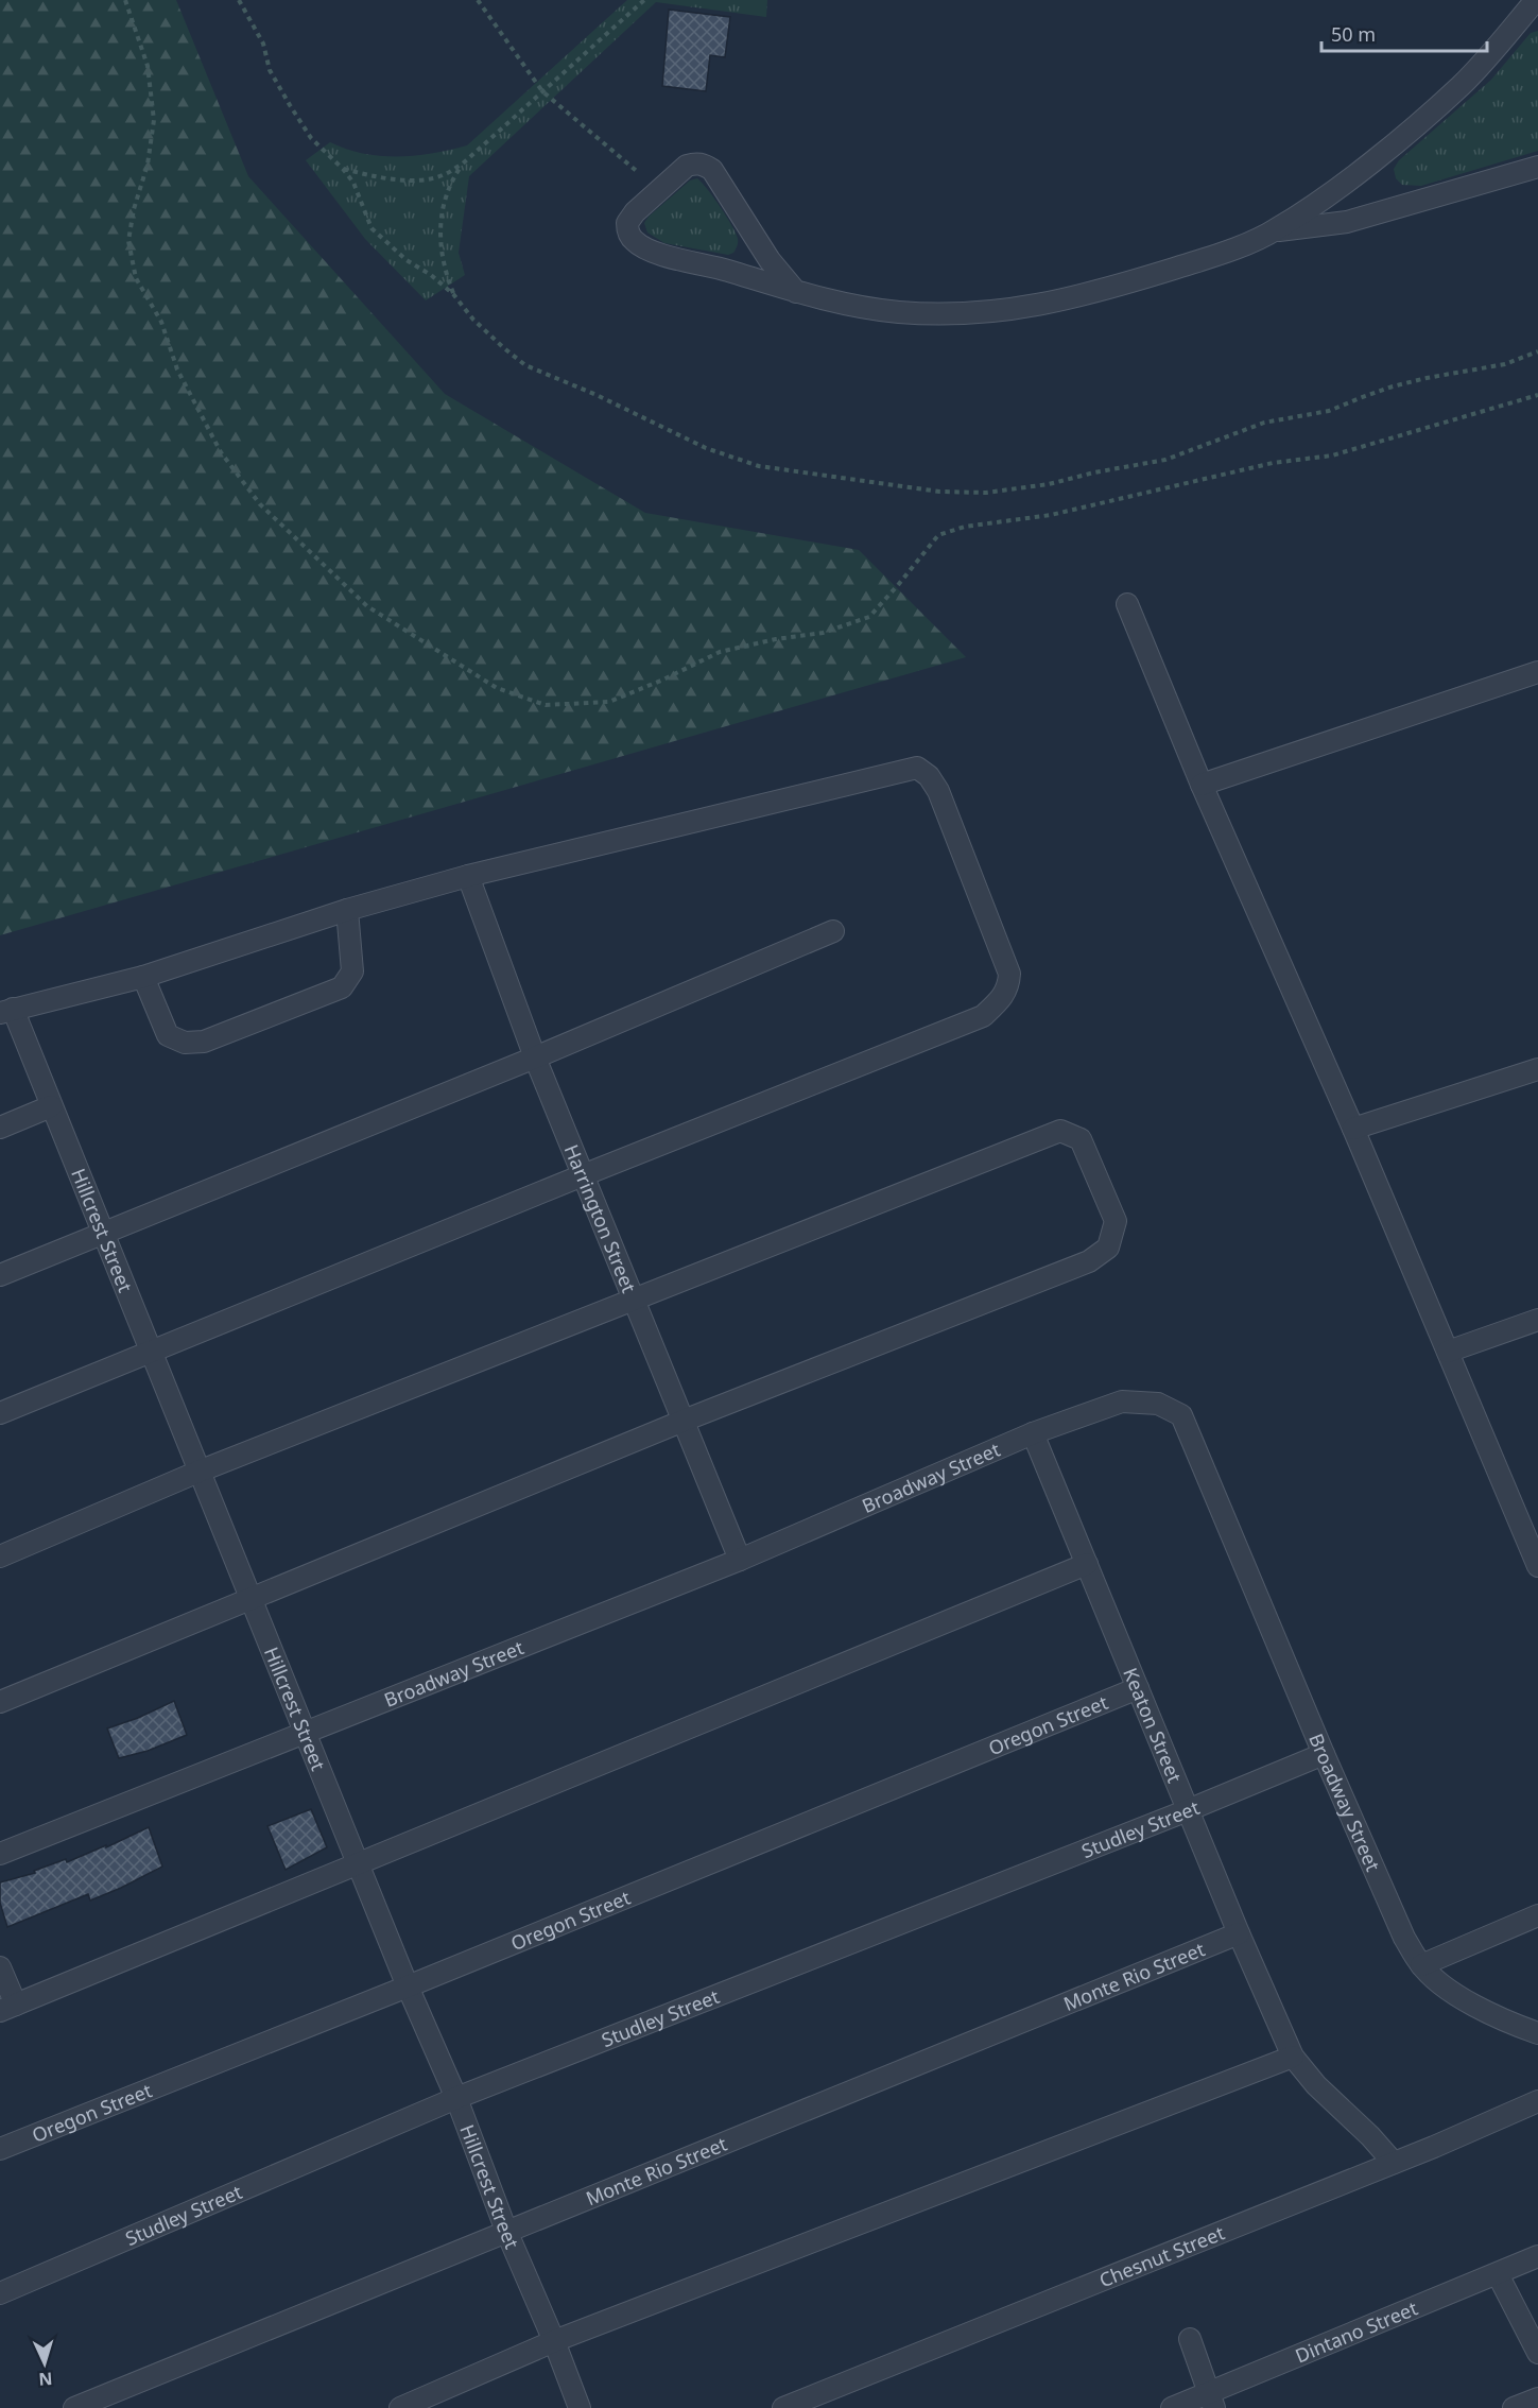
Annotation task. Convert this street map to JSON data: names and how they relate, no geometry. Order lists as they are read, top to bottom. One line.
{"streets":{"street":["Harrington Street","Hillcrest Street","Broadway Street","Oregon Street","Keaton Street","Studley Street","Monte Rio Street","Chesnut Street","Dintano Street"]},"crossings":[["Harrington Street","Broadway Street"],["Hillcrest Street","Broadway Street"],["Hillcrest Street","Oregon Street"],["Hillcrest Street","Studley Street"],["Hillcrest Street","Monte Rio Street"],["Broadway Street","Keaton Street"],["Broadway Street","Studley Street"],["Oregon Street","Keaton Street"],["Keaton Street","Studley Street"],["Keaton Street","Monte Rio Street"],["Keaton Street","Chesnut Street"]],"scale_bar":"50 m","north":"bottom"}
